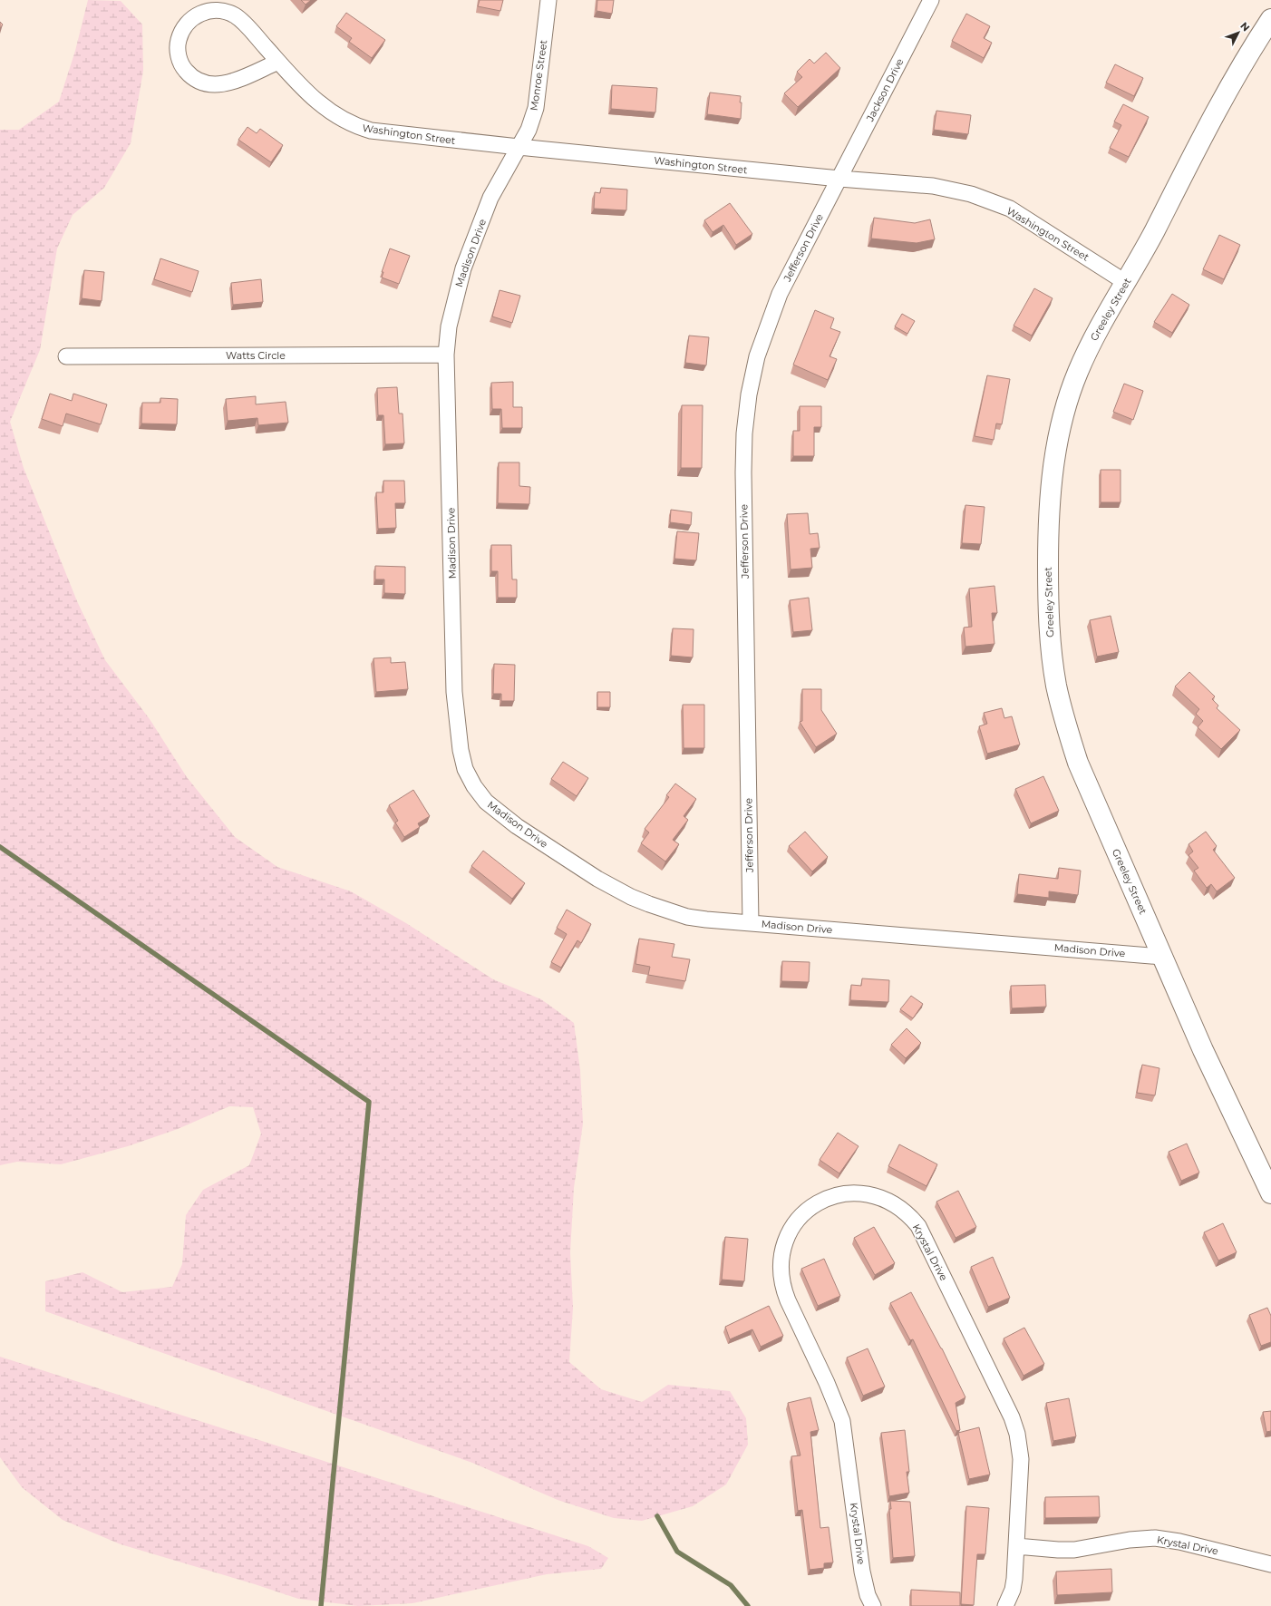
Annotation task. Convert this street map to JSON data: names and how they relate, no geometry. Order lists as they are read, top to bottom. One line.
{"streets":{"street":["Monroe Street","Jackson Drive","Washington Street","Jefferson Drive","Madison Drive","Greeley Street","Watts Circle","Krystal Drive"]},"crossings":[["Monroe Street","Washington Street"],["Monroe Street","Madison Drive"],["Jackson Drive","Washington Street"],["Jackson Drive","Jefferson Drive"],["Washington Street","Jefferson Drive"],["Washington Street","Madison Drive"],["Washington Street","Greeley Street"],["Jefferson Drive","Madison Drive"],["Madison Drive","Greeley Street"],["Madison Drive","Watts Circle"]],"north":"top right"}
